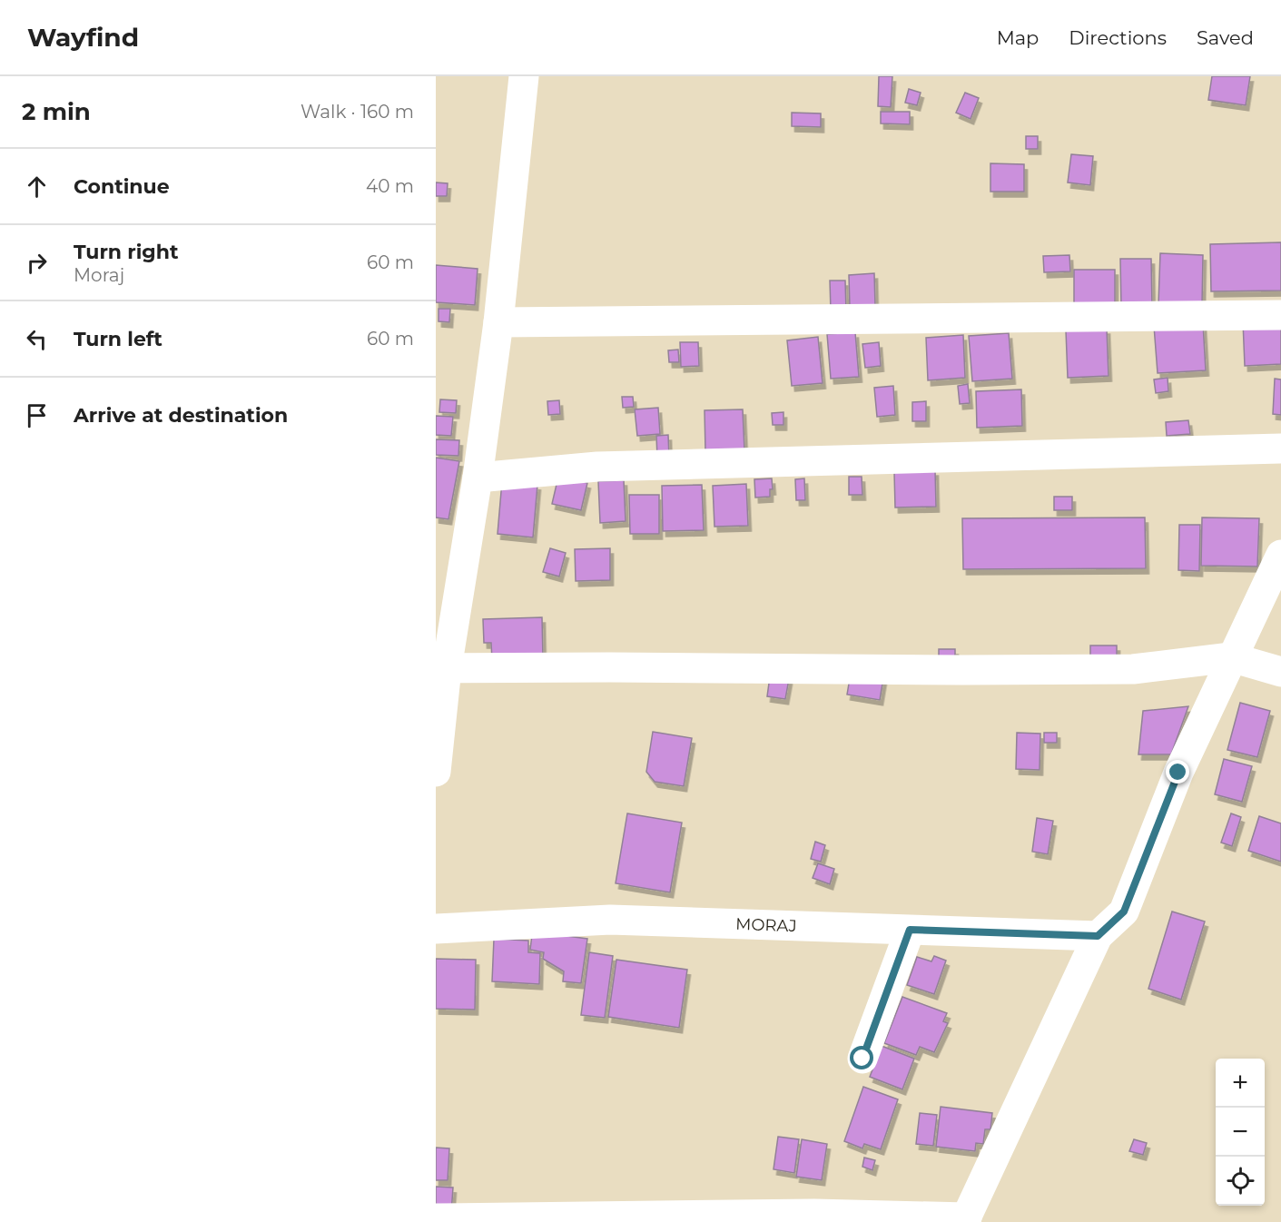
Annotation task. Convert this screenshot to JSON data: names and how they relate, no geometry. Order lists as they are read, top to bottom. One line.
{"streets":{"street":["MORAJ"]},"page":{"header":"Wayfind","nav":["Map","Directions","Saved"],"heading":["2 min","Walk · 160 m"],"list":[["Continue","40 m"],["Turn right","Moraj","60 m"],["Turn left","60 m"],"Arrive at destination"],"map_buttons":["+","−"]}}
